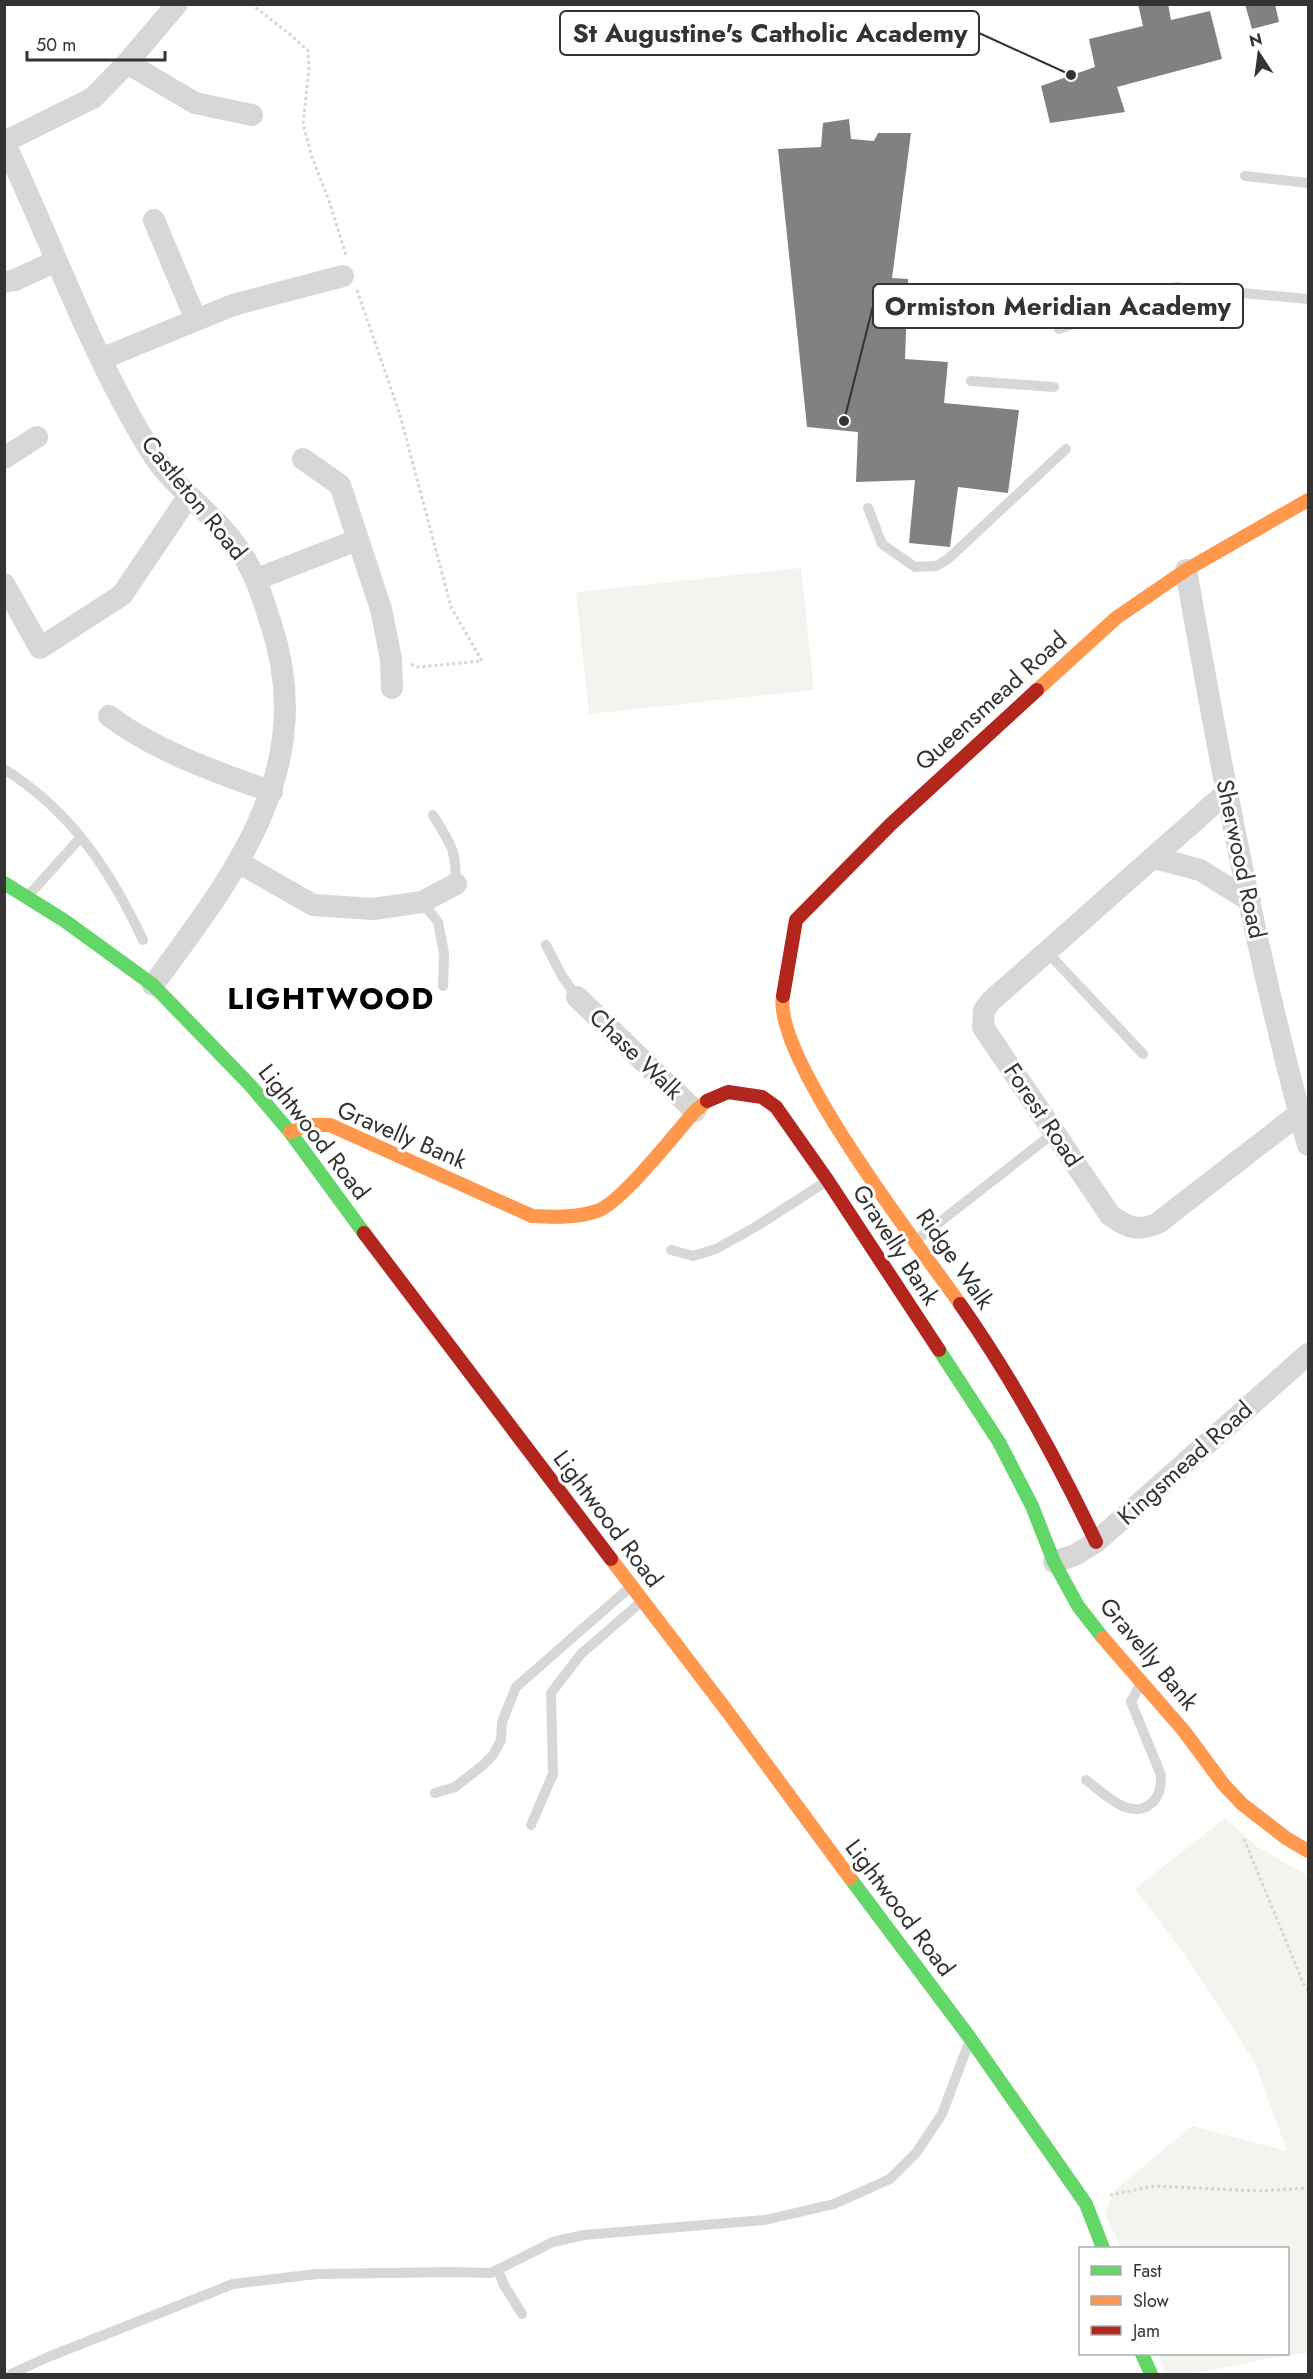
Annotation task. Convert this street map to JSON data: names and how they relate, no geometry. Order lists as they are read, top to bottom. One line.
{"streets":{"street":["Castleton Road","Queensmead Road","Sherwood Road","Chase Walk","Forest Road","Lightwood Road","Gravelly Bank","Ridge Walk","Kingsmead Road"]},"crossings":[["Castleton Road","Lightwood Road"],["Queensmead Road","Sherwood Road"],["Queensmead Road","Ridge Walk"],["Sherwood Road","Forest Road"],["Chase Walk","Gravelly Bank"],["Lightwood Road","Gravelly Bank"],["Gravelly Bank","Kingsmead Road"],["Ridge Walk","Kingsmead Road"]],"districts":["LIGHTWOOD"],"places":["St Augustine's Catholic Academy","Ormiston Meridian Academy"],"legend":["Fast","Slow","Jam"],"scale_bar":"50 m","north":"top"}
